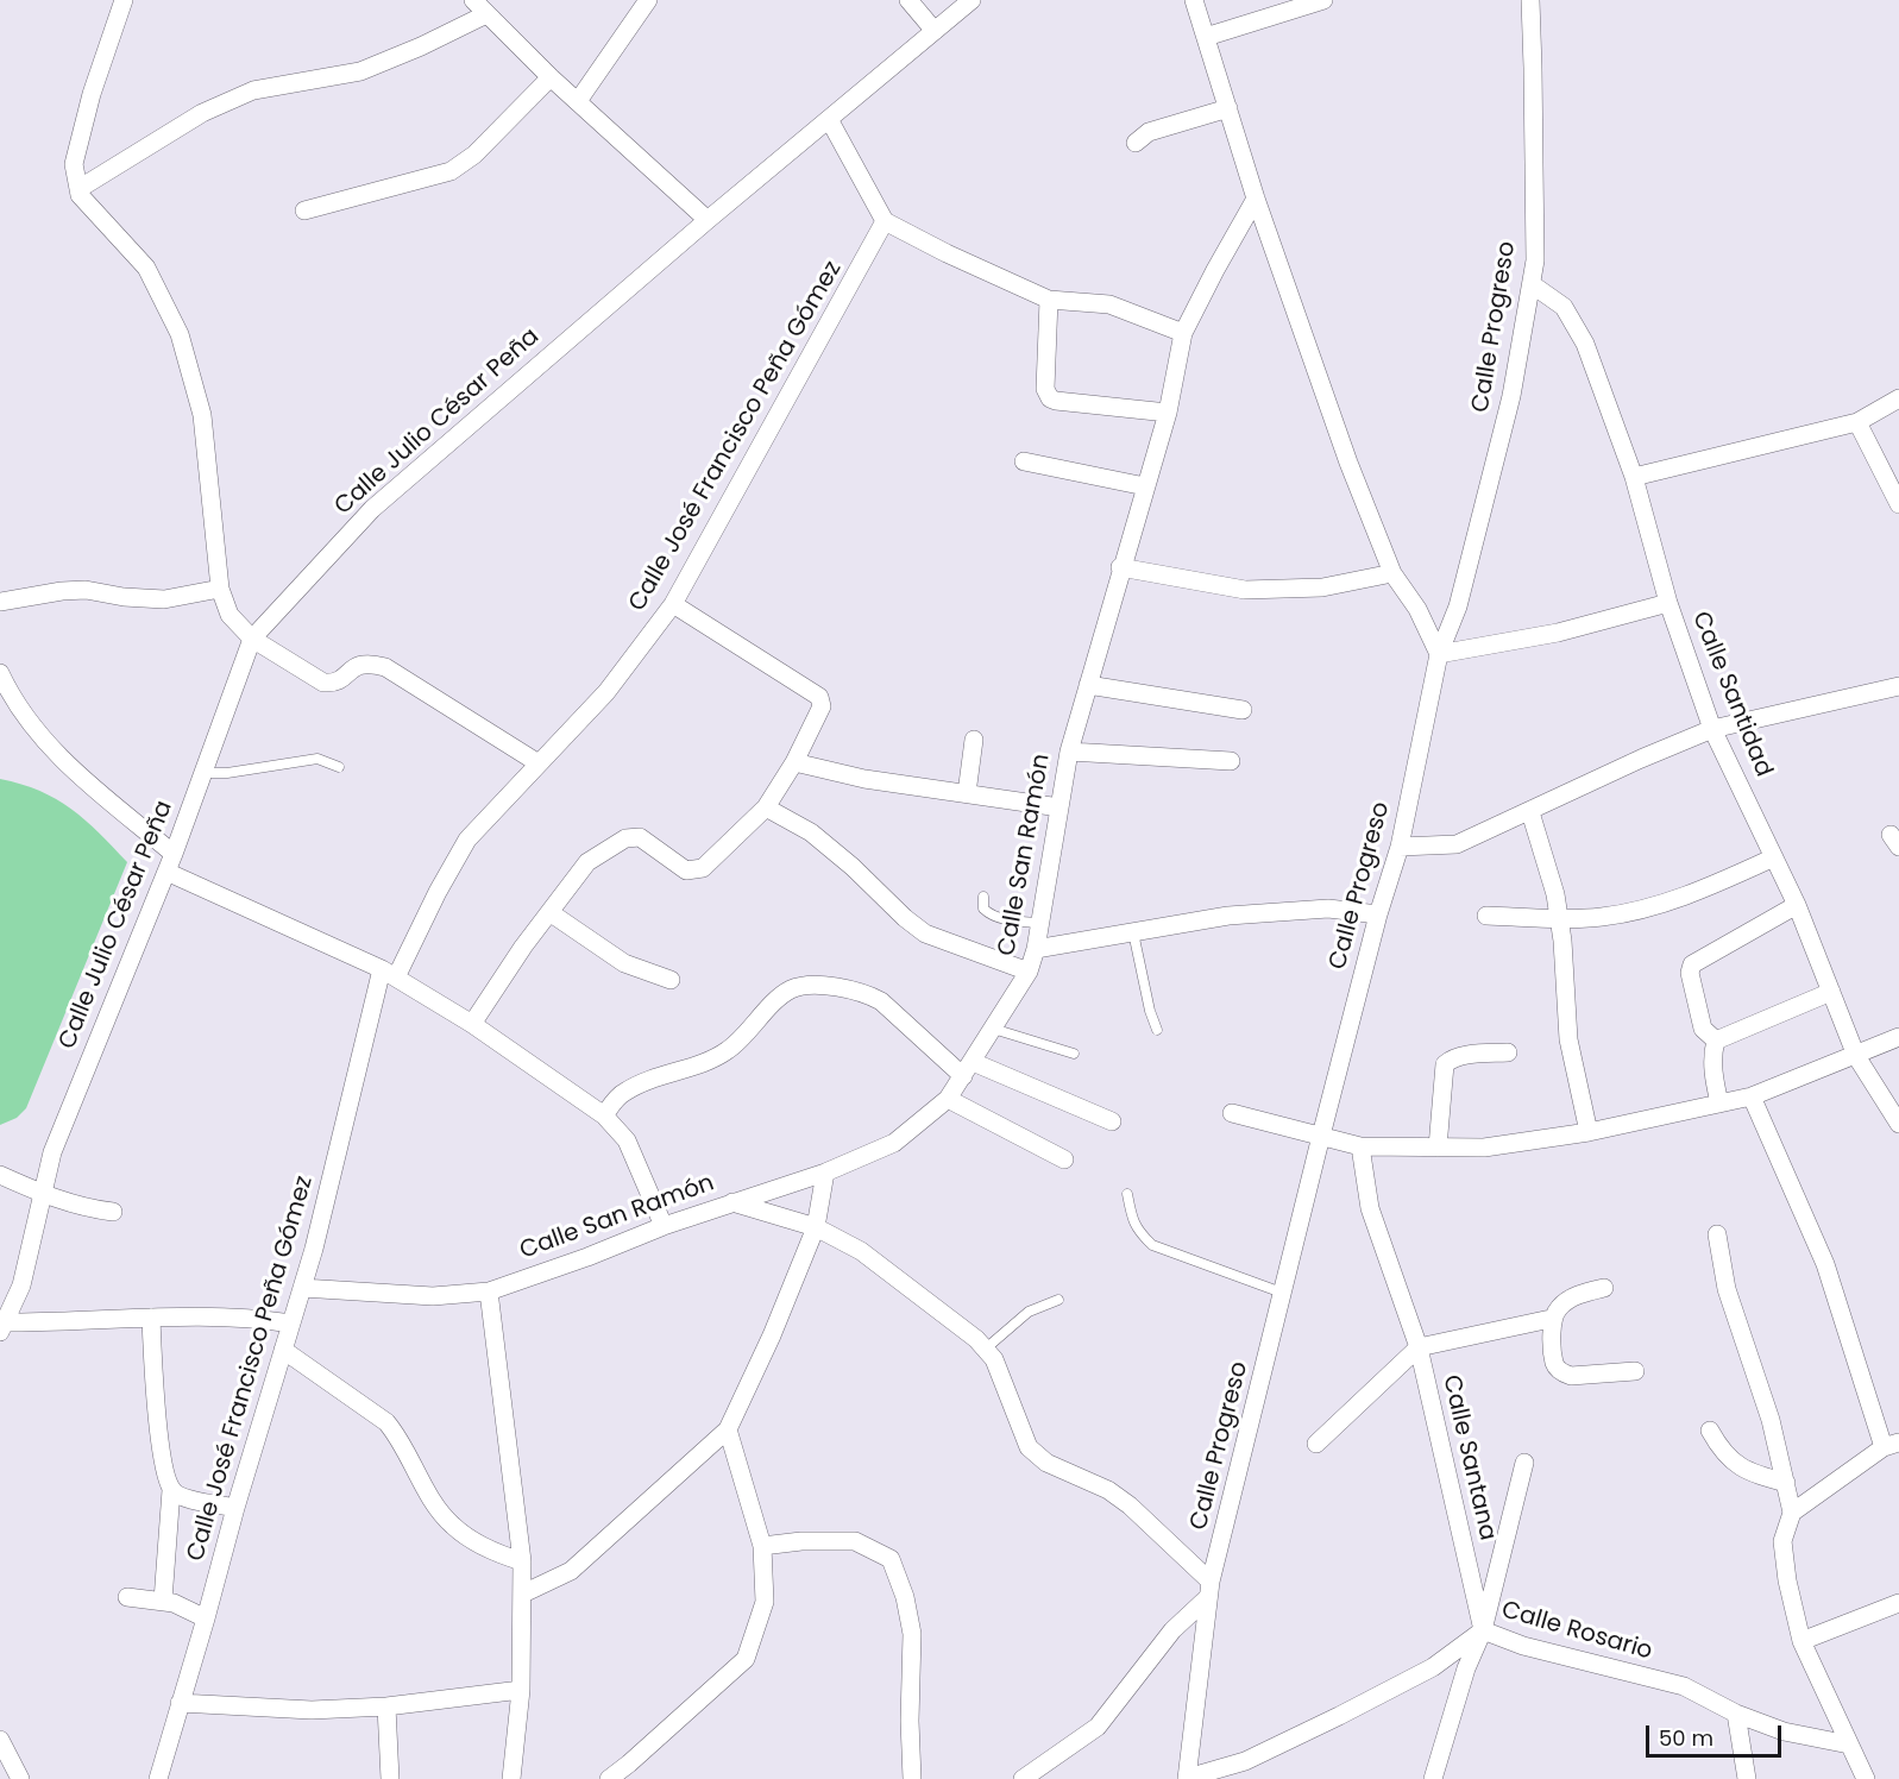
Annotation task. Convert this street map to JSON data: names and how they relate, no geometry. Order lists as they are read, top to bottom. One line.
{"streets":{"street":["Calle Progreso","Calle Julio César Peña","Calle José Francisco Peña Gómez","Calle Santidad","Calle San Ramón","Calle Santana","Calle Rosario"]},"crossings":[["Calle Progreso","Calle Santidad"],["Calle Progreso","Calle Rosario"],["Calle José Francisco Peña Gómez","Calle San Ramón"],["Calle Santana","Calle Rosario"]],"scale_bar":"50 m"}
